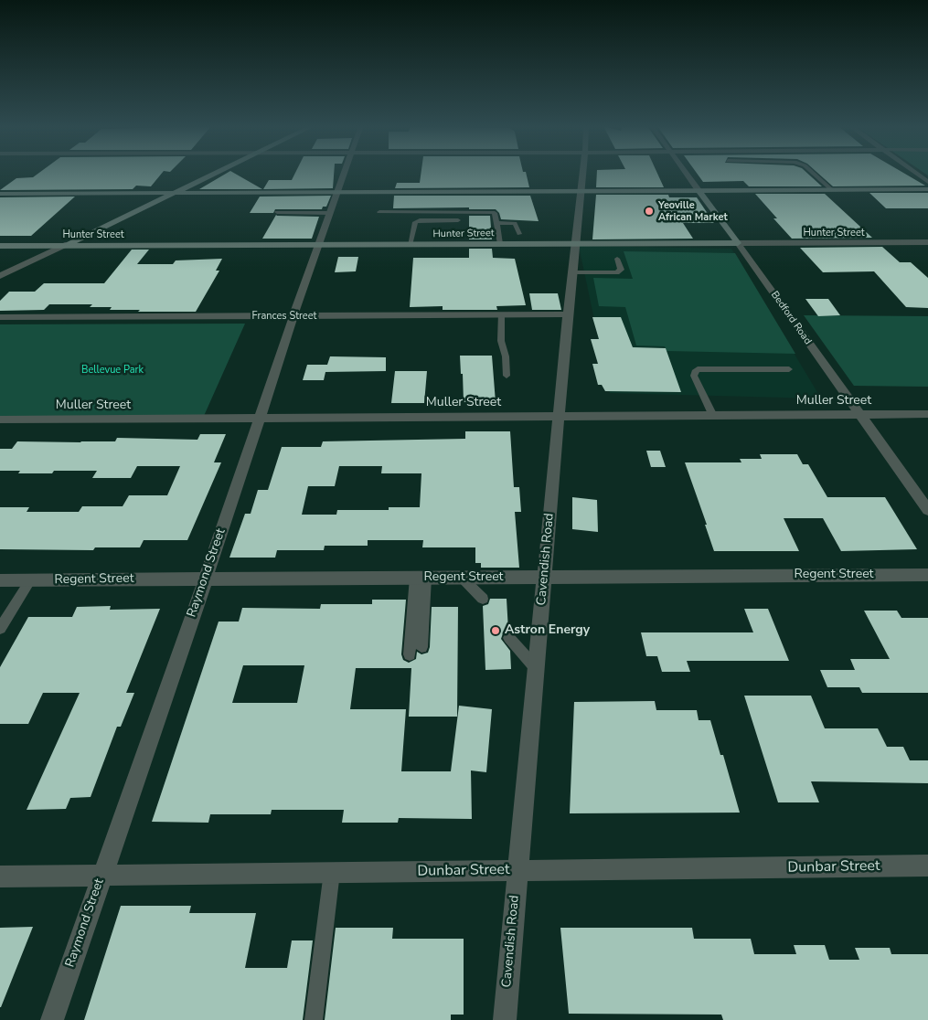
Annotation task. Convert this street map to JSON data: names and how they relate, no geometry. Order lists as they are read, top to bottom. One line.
{"streets":{"main road":["Hunter Street","Bedford Road"],"street":["Frances Street","Muller Street","Cavendish Road","Raymond Street","Regent Street","Dunbar Street"]},"crossings":[["Hunter Street","Bedford Road"],["Hunter Street","Cavendish Road"],["Hunter Street","Raymond Street"],["Frances Street","Cavendish Road"],["Frances Street","Raymond Street"],["Bedford Road","Muller Street"],["Muller Street","Cavendish Road"],["Muller Street","Raymond Street"],["Cavendish Road","Regent Street"],["Cavendish Road","Dunbar Street"],["Raymond Street","Regent Street"],["Raymond Street","Dunbar Street"]],"parks":["Bellevue Park"],"places":["Yeoville African Market","Astron Energy"]}
